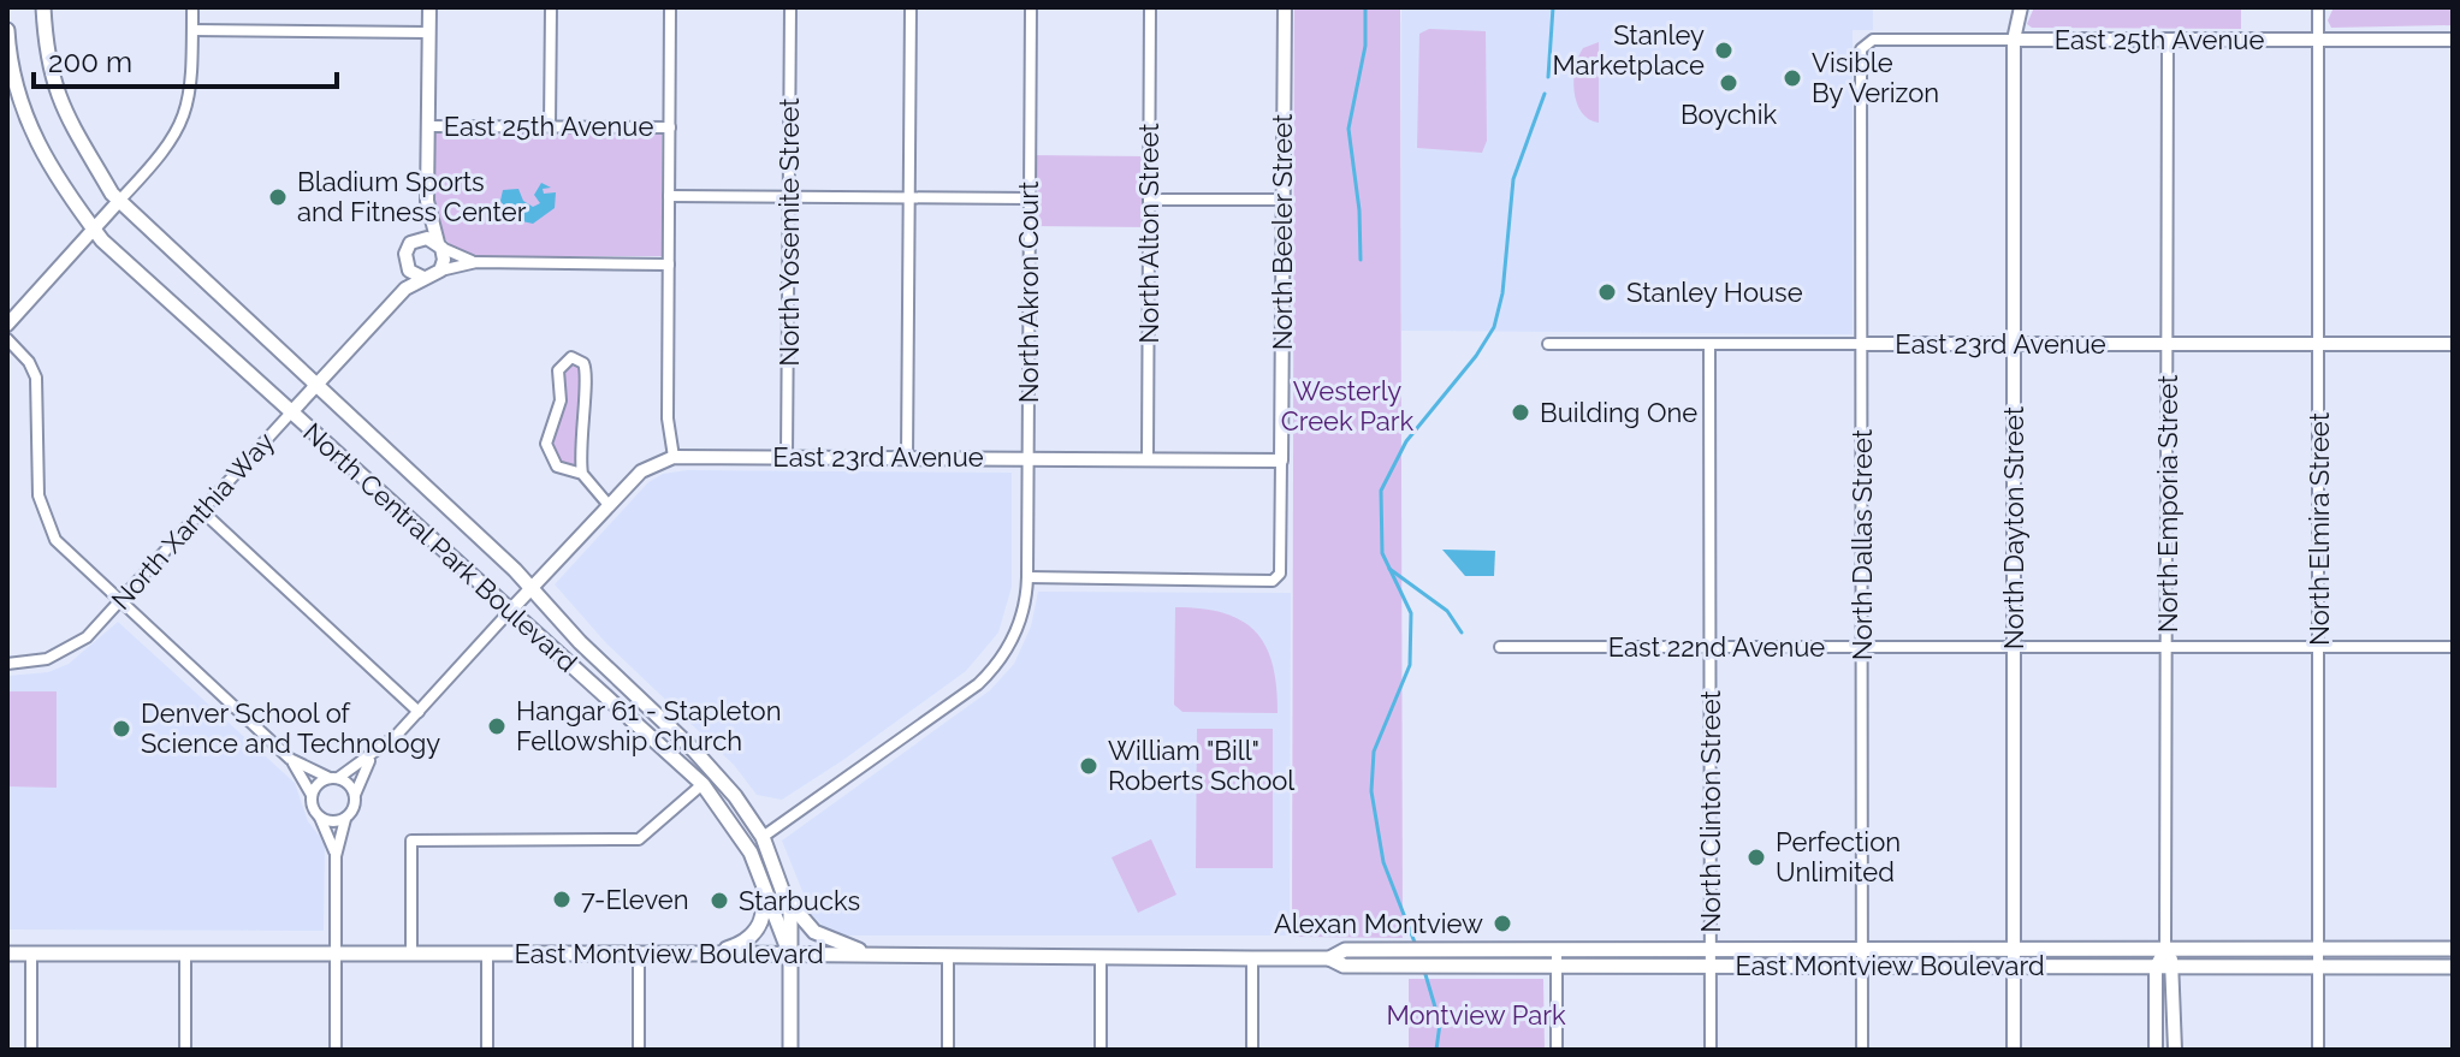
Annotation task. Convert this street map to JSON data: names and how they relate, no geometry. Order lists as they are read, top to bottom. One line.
{"streets":{"main road":["North Central Park Boulevard","East Montview Boulevard"],"street":["East 25th Avenue","North Yosemite Street","North Beeler Street","North Alton Street","North Akron Court","East 23rd Avenue","North Emporia Street","North Xanthia Way","North Dayton Street","North Elmira Street","North Dallas Street","East 22nd Avenue","North Clinton Street"]},"crossings":[["East 25th Avenue","North Emporia Street"],["East 25th Avenue","North Dayton Street"],["East 25th Avenue","North Elmira Street"],["East 25th Avenue","North Dallas Street"],["North Yosemite Street","East 23rd Avenue"],["North Beeler Street","North Akron Court"],["North Beeler Street","East 23rd Avenue"],["North Alton Street","East 23rd Avenue"],["North Akron Court","East 23rd Avenue"],["North Akron Court","North Central Park Boulevard"],["East 23rd Avenue","North Emporia Street"],["East 23rd Avenue","North Dayton Street"],["East 23rd Avenue","North Elmira Street"],["East 23rd Avenue","North Dallas Street"],["East 23rd Avenue","North Central Park Boulevard"],["East 23rd Avenue","North Clinton Street"],["North Emporia Street","East 22nd Avenue"],["North Emporia Street","East Montview Boulevard"],["North Xanthia Way","North Central Park Boulevard"],["North Dayton Street","East 22nd Avenue"],["North Dayton Street","East Montview Boulevard"],["North Elmira Street","East 22nd Avenue"],["North Elmira Street","East Montview Boulevard"],["North Dallas Street","East 22nd Avenue"],["North Dallas Street","East Montview Boulevard"],["North Central Park Boulevard","East Montview Boulevard"],["East 22nd Avenue","North Clinton Street"],["North Clinton Street","East Montview Boulevard"]],"parks":["Westerly Creek Park","Montview Park"],"places":["Stanley Marketplace","Visible By Verizon","Boychik","Bladium Sports and Fitness Center","Stanley House","Building One","Hangar 61 - Stapleton Fellowship Church","Denver School of Science and Technology","William \"Bill\" Roberts School","Perfection Unlimited","7-Eleven","Starbucks","Alexan Montview"],"scale_bar":"200 m"}
